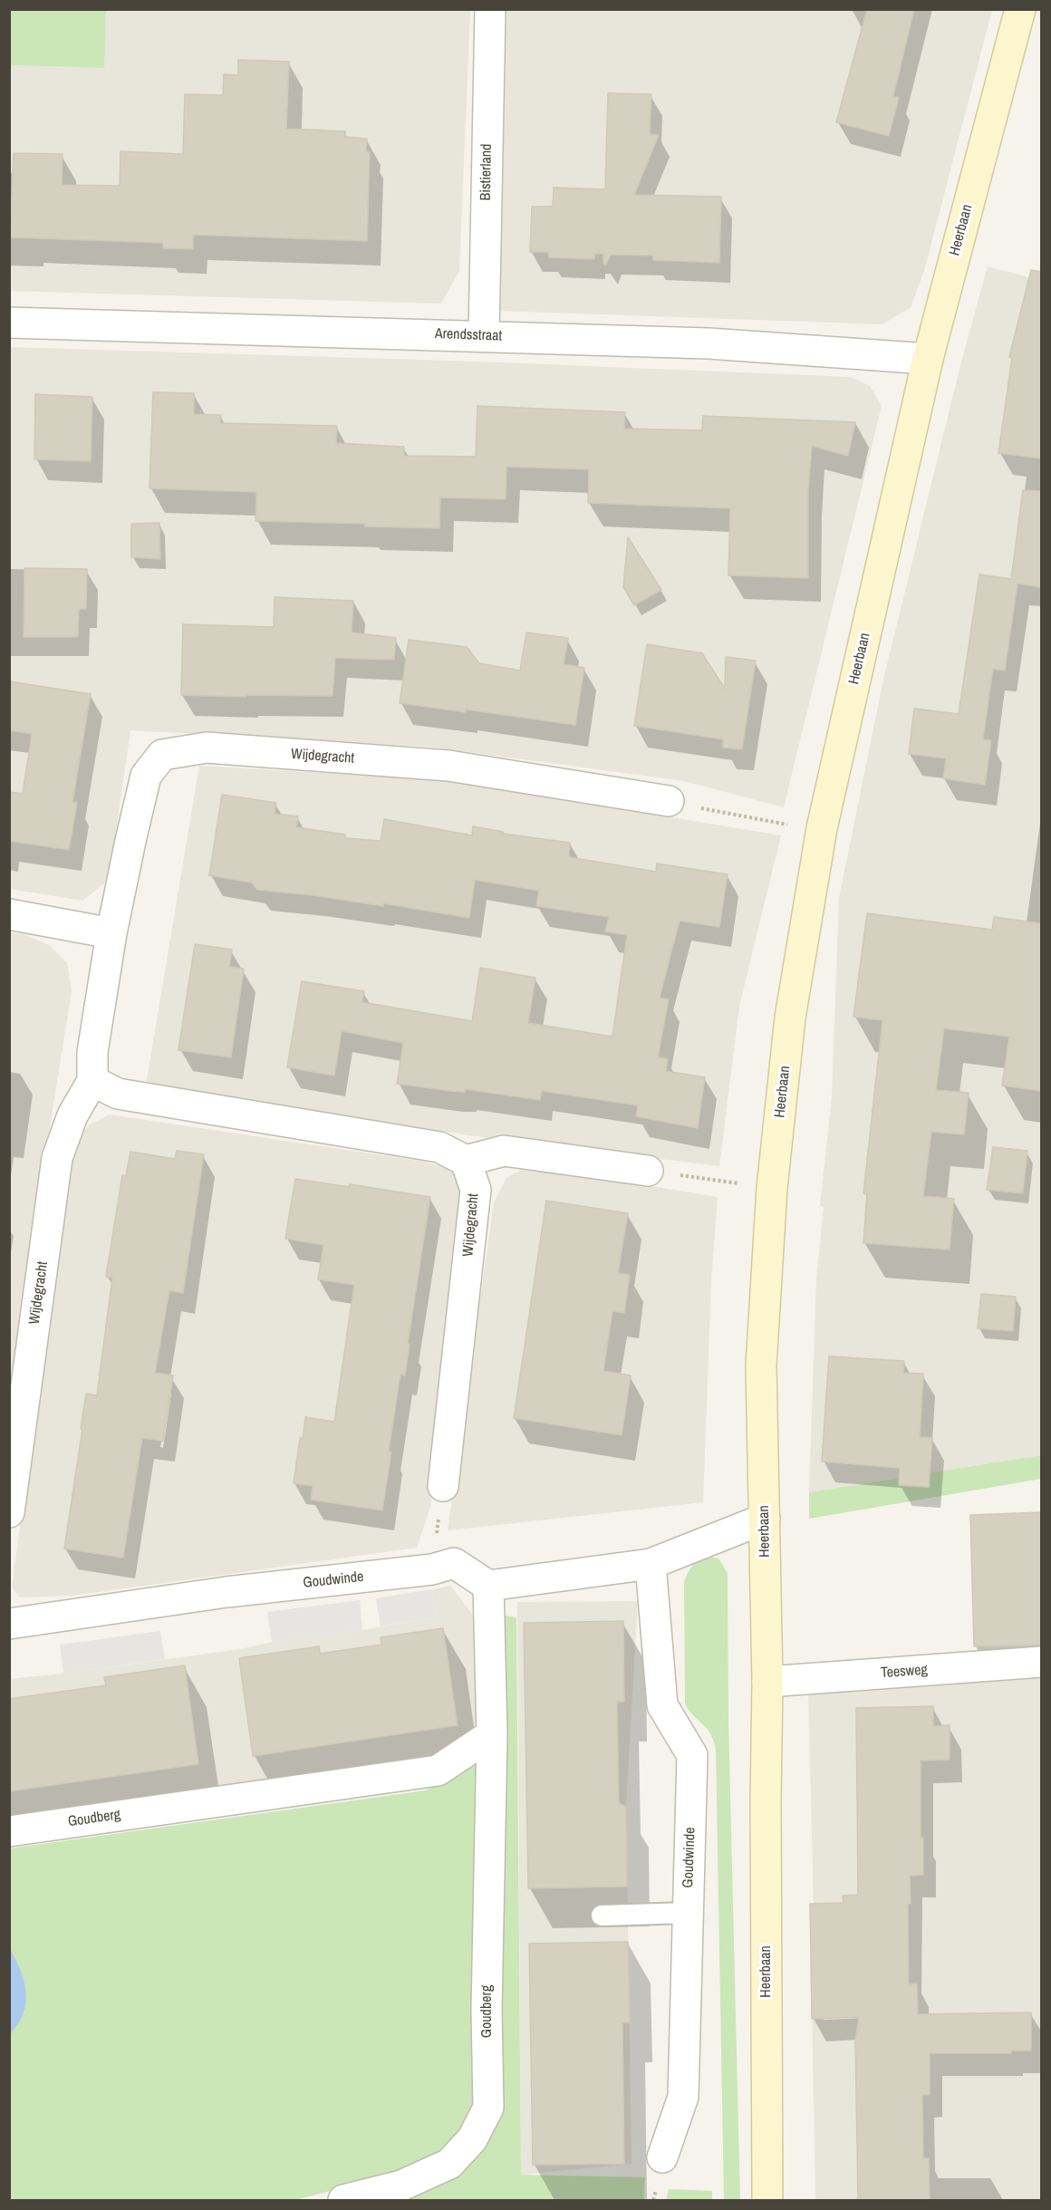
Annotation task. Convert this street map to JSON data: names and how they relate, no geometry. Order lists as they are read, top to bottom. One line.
{"streets":{"street":["Bistierland","Heerbaan","Arendsstraat","Wijdegracht","Goudwinde","Teesweg","Goudberg"]},"crossings":[["Bistierland","Arendsstraat"],["Heerbaan","Arendsstraat"],["Heerbaan","Teesweg"],["Goudwinde","Goudberg"]]}
